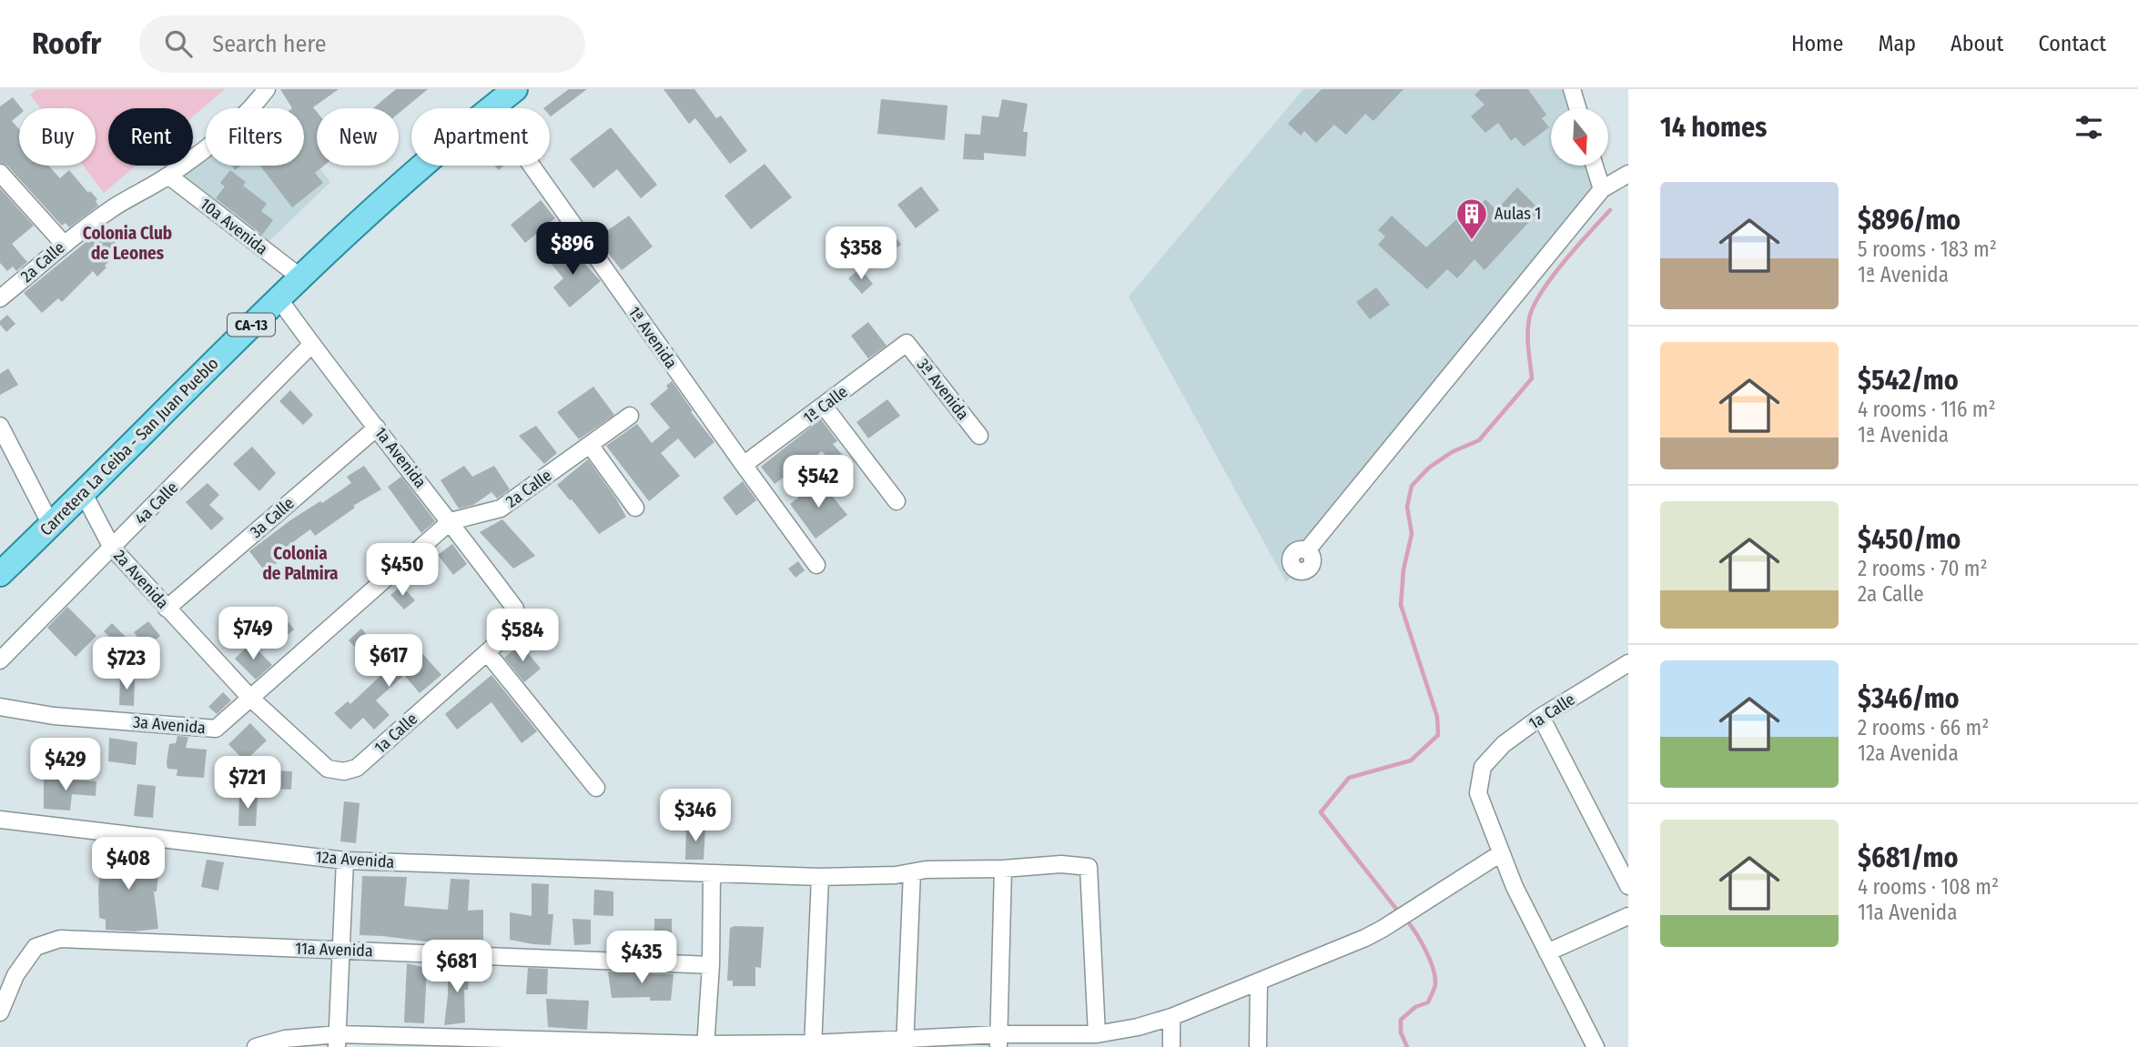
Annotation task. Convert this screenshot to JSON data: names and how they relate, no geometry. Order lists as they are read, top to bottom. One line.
{"streets":{"main road":["CA-13","Carretera La Ceiba - San Juan Pueblo"],"street":["10a Avenida","2a Calle","1ª Avenida","3ª Avenida","1ª Calle","1a Avenida","4a Calle","3a Calle","2a Avenida","1a Calle","3a Avenida","12a Avenida","11a Avenida"]},"crossings":[["10a Avenida","2a Calle"],["10a Avenida","Carretera La Ceiba - San Juan Pueblo"],["2a Calle","1a Avenida"],["2a Calle","2a Avenida"],["2a Calle","3a Avenida"],["1ª Avenida","1ª Calle"],["3ª Avenida","1ª Calle"],["Carretera La Ceiba - San Juan Pueblo","1a Avenida"],["Carretera La Ceiba - San Juan Pueblo","2a Avenida"],["1a Avenida","4a Calle"],["1a Avenida","3a Calle"],["1a Avenida","1a Calle"],["4a Calle","2a Avenida"],["3a Calle","2a Avenida"],["2a Avenida","1a Calle"],["2a Avenida","3a Avenida"]],"districts":["Colonia Club de Leones","Colonia de Palmira"],"places":{"building":["Aulas 1"]},"north":"bottom","page":{"header":"Roofr","search":"Search here","nav":["Home","Map","About","Contact"],"heading":"14 homes","chip":["Buy","Rent","Filters","New","Apartment"],"list":[{"name":"$896/mo","note":"5 rooms · 183 m² · 1ª Avenida"},{"name":"$542/mo","note":"4 rooms · 116 m² · 1ª Avenida"},{"name":"$450/mo","note":"2 rooms · 70 m² · 2a Calle"},{"name":"$346/mo","note":"2 rooms · 66 m² · 12a Avenida"},{"name":"$681/mo","note":"4 rooms · 108 m² · 11a Avenida"}],"price":["$896","$358","$542","$450","$749","$584","$617","$723","$429","$721","$346","$408","$435","$681"]}}
